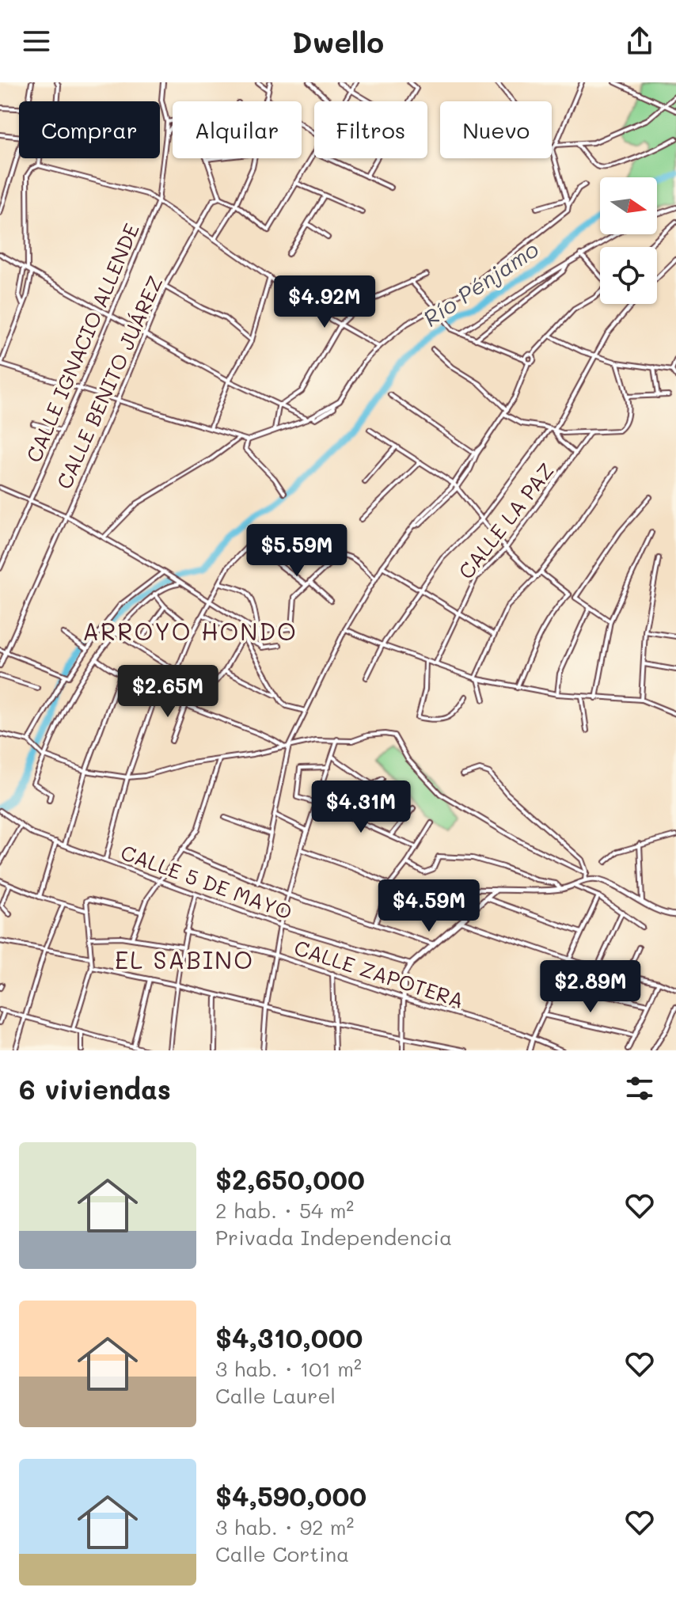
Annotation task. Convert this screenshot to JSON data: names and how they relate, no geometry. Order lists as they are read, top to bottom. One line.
{"streets":{"street":["CALLE IGNACIO ALLENDE","CALLE BENITO JUÁREZ","CALLE LA PAZ","CALLE 5 DE MAYO","CALLE ZAPOTERA"]},"districts":["ARROYO HONDO","EL SABINO"],"water":["Río Pénjamo"],"north":"right","page":{"header":"Dwello","chip":["Comprar","Alquilar","Filtros","Nuevo"],"price":["$4.92M","$5.59M","$2.65M","$4.31M","$4.59M","$2.89M"],"heading":"6 viviendas","list":[{"name":"$2,650,000","note":"2 hab. · 54 m² · Privada Independencia"},{"name":"$4,310,000","note":"3 hab. · 101 m² · Calle Laurel"},{"name":"$4,590,000","note":"3 hab. · 92 m² · Calle Cortina"}]}}
